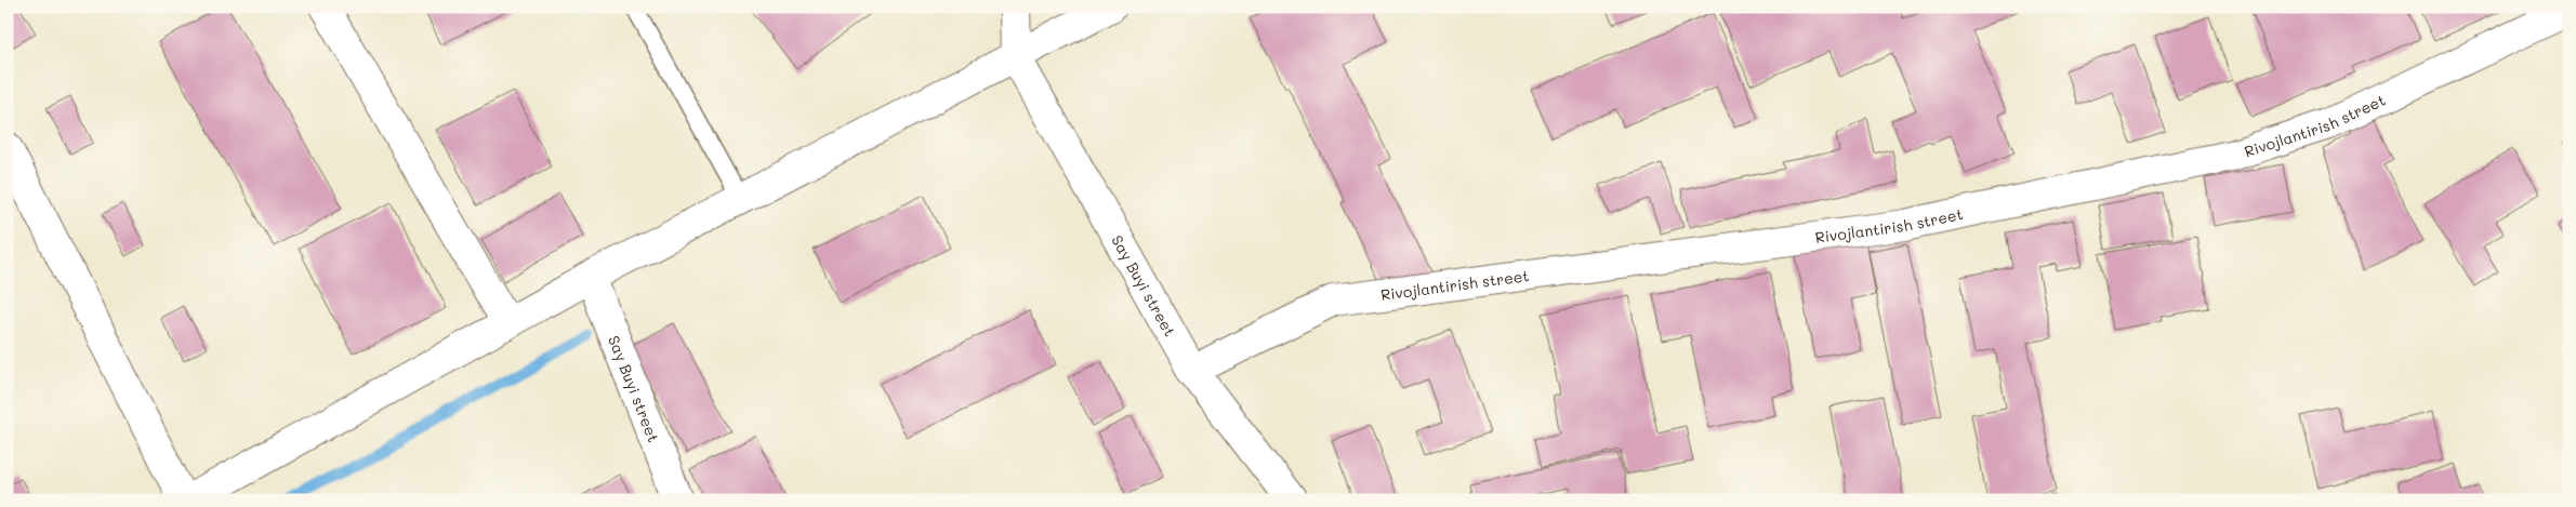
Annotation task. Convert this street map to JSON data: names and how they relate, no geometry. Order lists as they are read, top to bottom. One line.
{"streets":{"street":["Rivojlantirish street","Say Buyi street"]},"crossings":[["Rivojlantirish street","Say Buyi street"]]}
